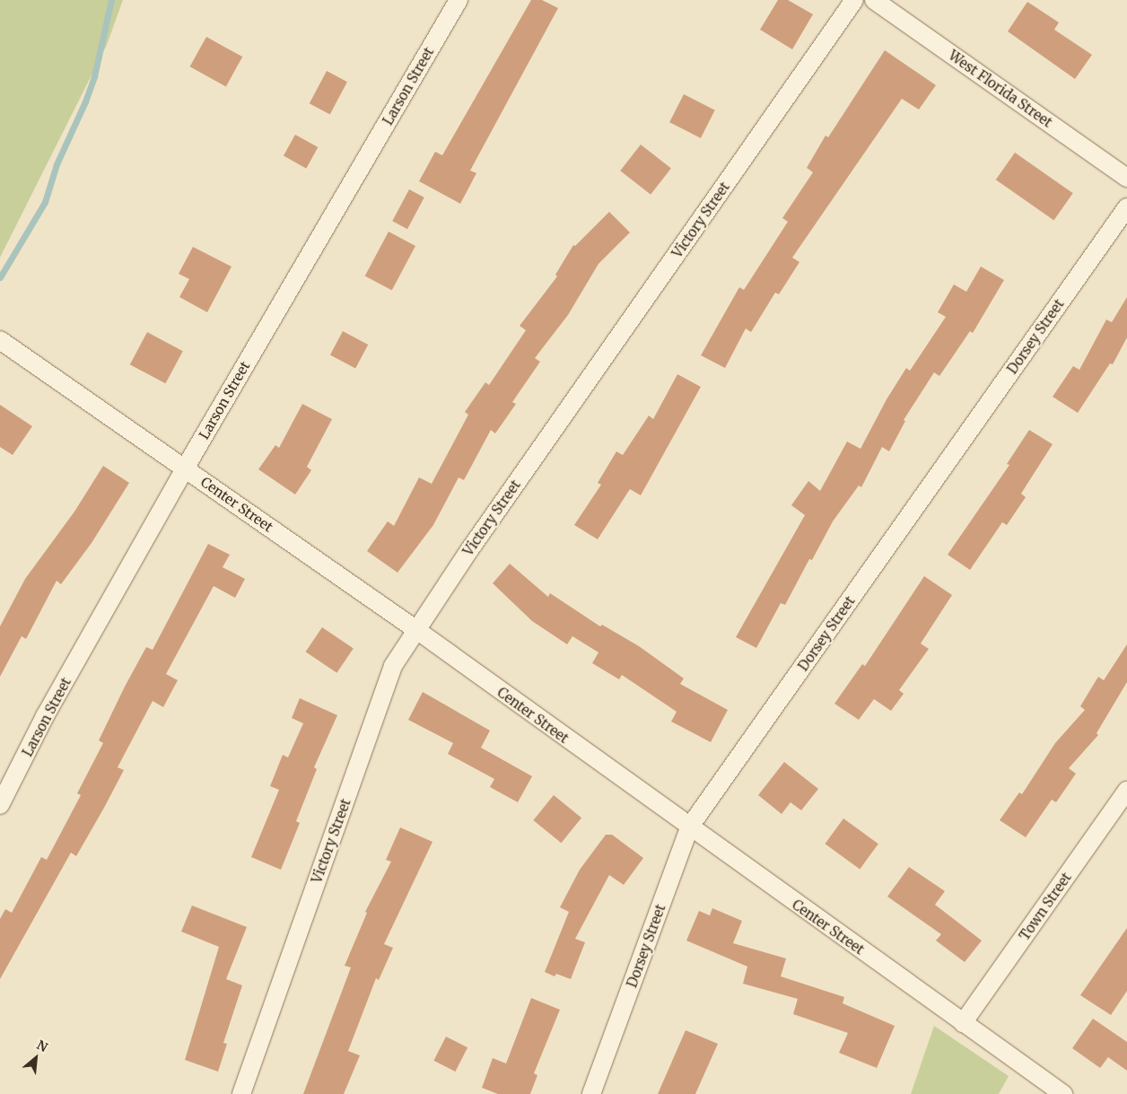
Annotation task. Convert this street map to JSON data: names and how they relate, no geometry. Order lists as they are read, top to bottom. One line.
{"streets":{"street":["Larson Street","West Florida Street","Victory Street","Dorsey Street","Center Street","Town Street"]},"crossings":[["Larson Street","Center Street"],["Victory Street","Center Street"],["Dorsey Street","Center Street"],["Center Street","Town Street"]],"north":"top right"}
